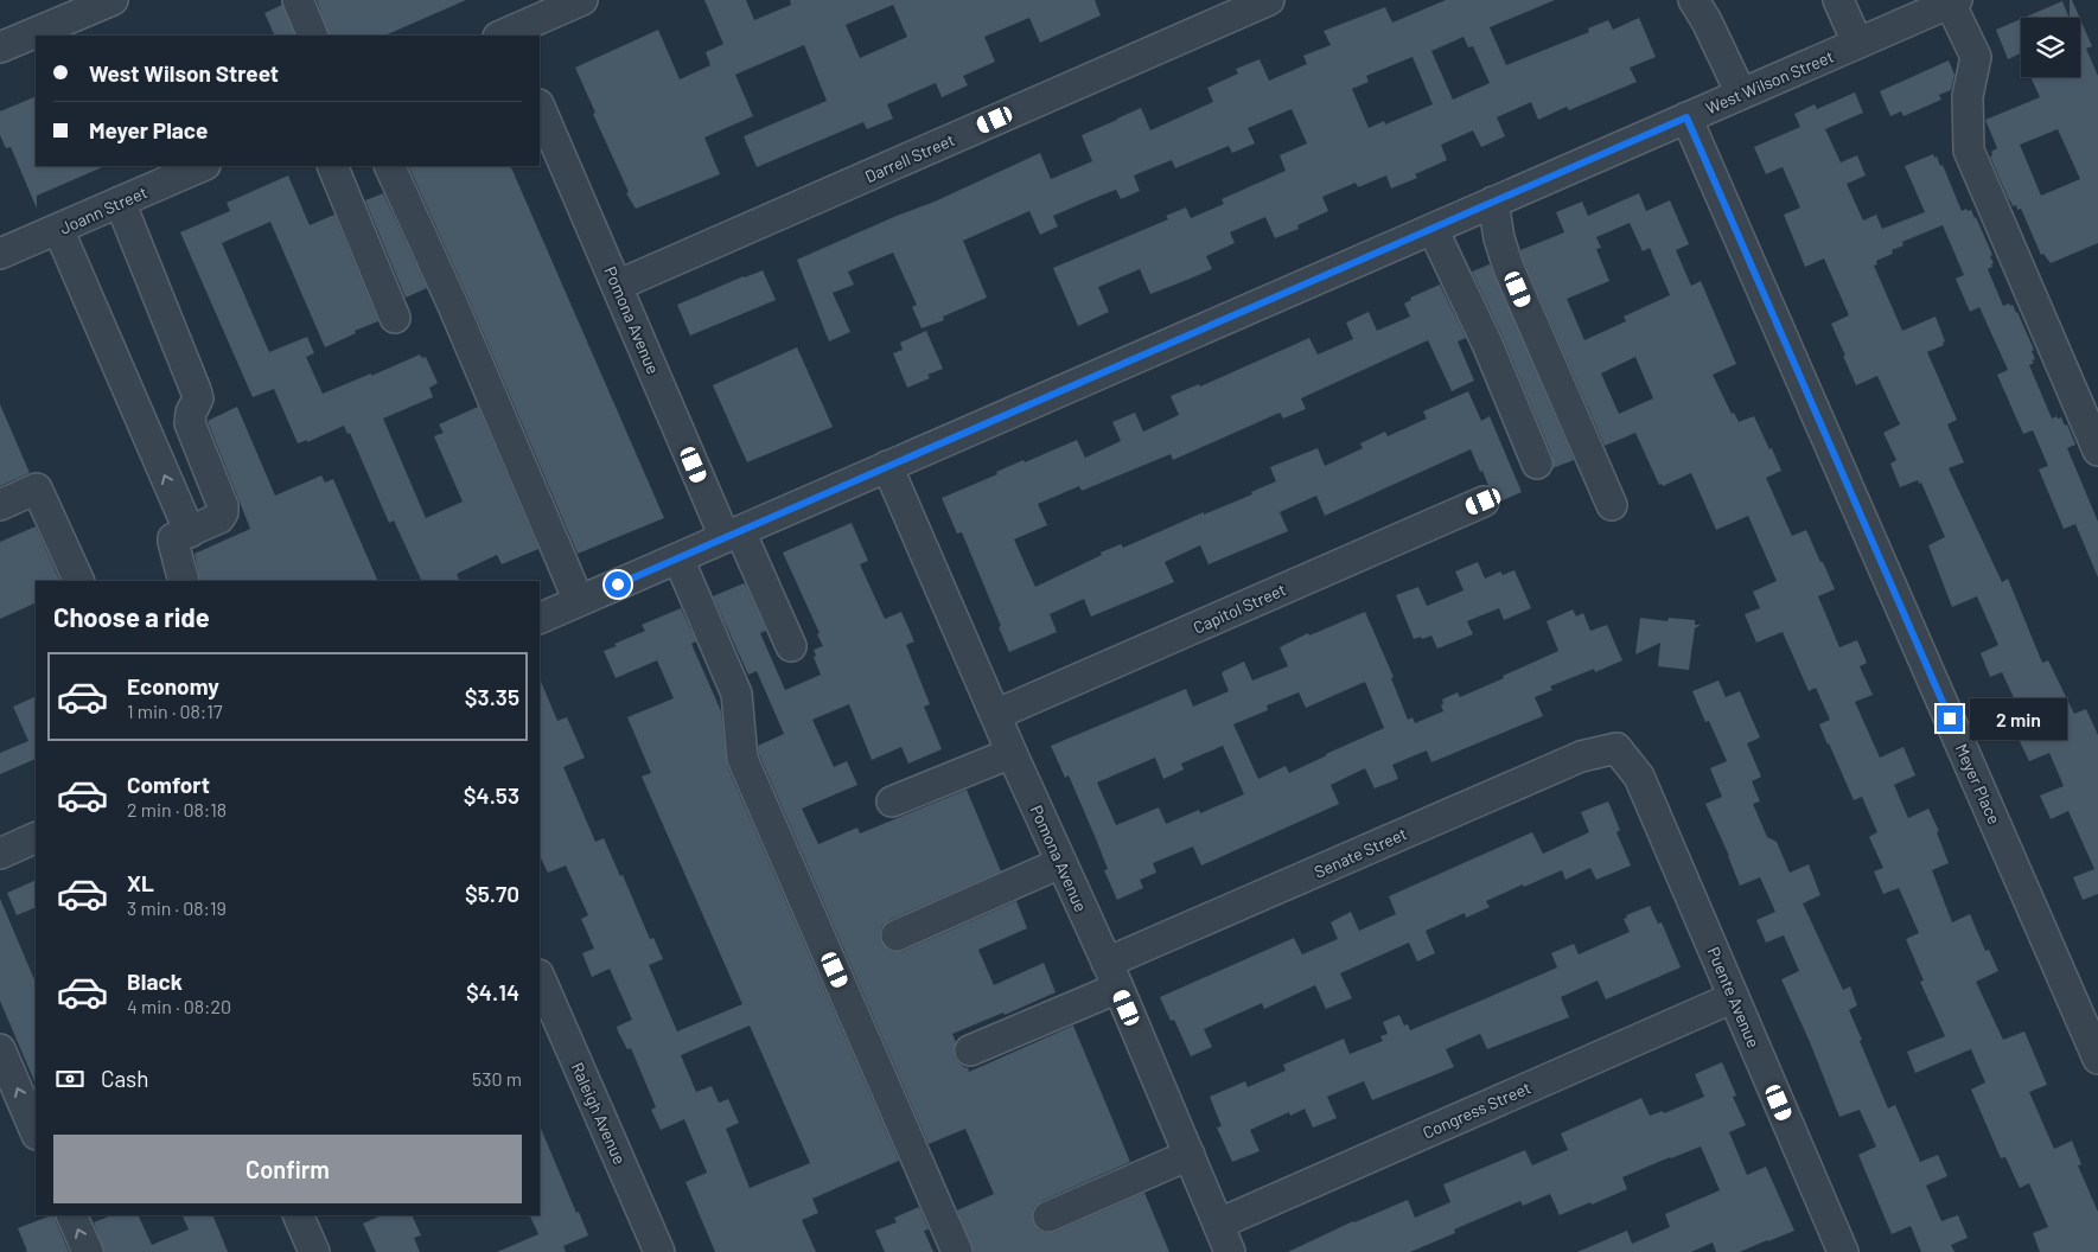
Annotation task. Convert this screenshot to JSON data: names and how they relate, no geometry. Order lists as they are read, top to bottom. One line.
{"streets":{"street":["West Wilson Street","Darrell Street","Joann Street","Pomona Avenue","Capitol Street","Meyer Place","Senate Street","Puente Avenue","Congress Street","Raleigh Avenue"]},"crossings":[["West Wilson Street","Pomona Avenue"],["West Wilson Street","Meyer Place"],["Darrell Street","Pomona Avenue"],["Pomona Avenue","Capitol Street"],["Pomona Avenue","Senate Street"],["Pomona Avenue","Congress Street"],["Senate Street","Puente Avenue"],["Puente Avenue","Congress Street"]],"page":{"banner":["West Wilson Street","Meyer Place"],"heading":"Choose a ride","list":[{"name":"Economy","note":"1 min · 08:17","value":"$3.35"},{"name":"Comfort","note":"2 min · 08:18","value":"$4.53"},{"name":"XL","note":"3 min · 08:19","value":"$5.70"},{"name":"Black","note":"4 min · 08:20","value":"$4.14"}],"bubble":"2 min","pay":["Cash","530 m"],"buttons":"Confirm"}}
